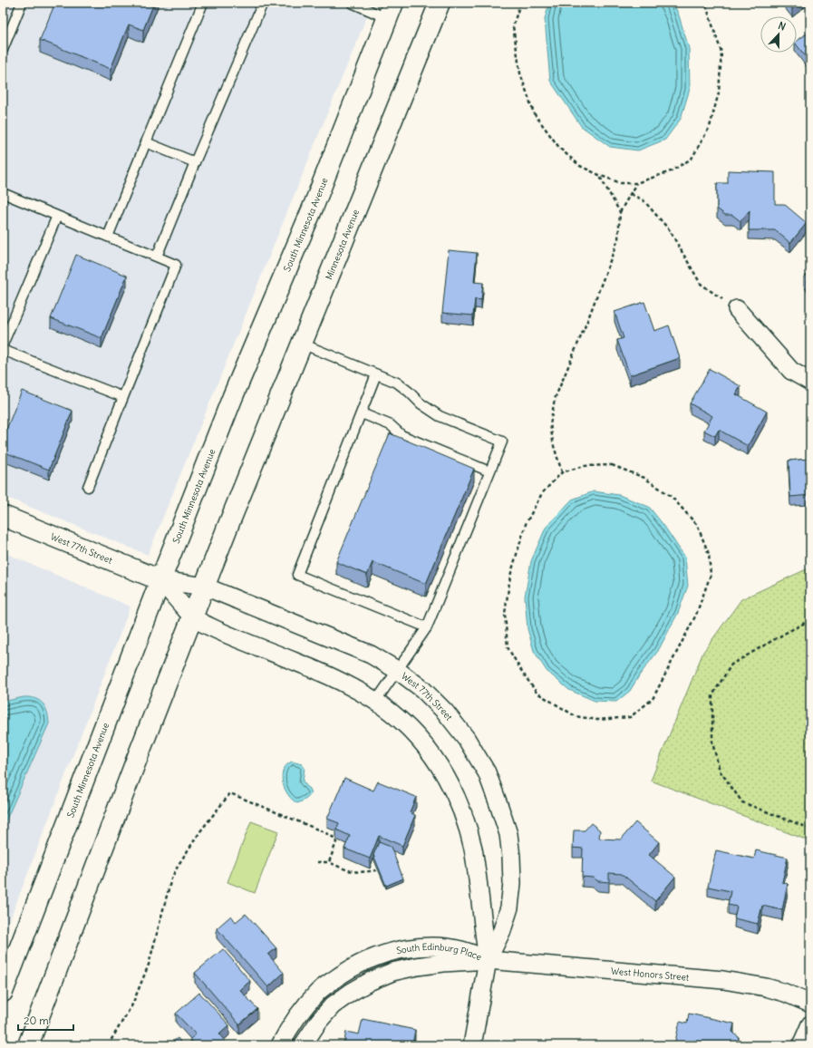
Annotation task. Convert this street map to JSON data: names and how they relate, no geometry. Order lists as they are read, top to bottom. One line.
{"streets":{"main road":["South Minnesota Avenue","Minnesota Avenue","West 77th Street"],"street":["South Edinburg Place","West Honors Street"]},"crossings":[["South Minnesota Avenue","West 77th Street"],["West 77th Street","South Edinburg Place"],["West 77th Street","West Honors Street"],["South Edinburg Place","West Honors Street"]],"scale_bar":"20 m","north":"top"}
